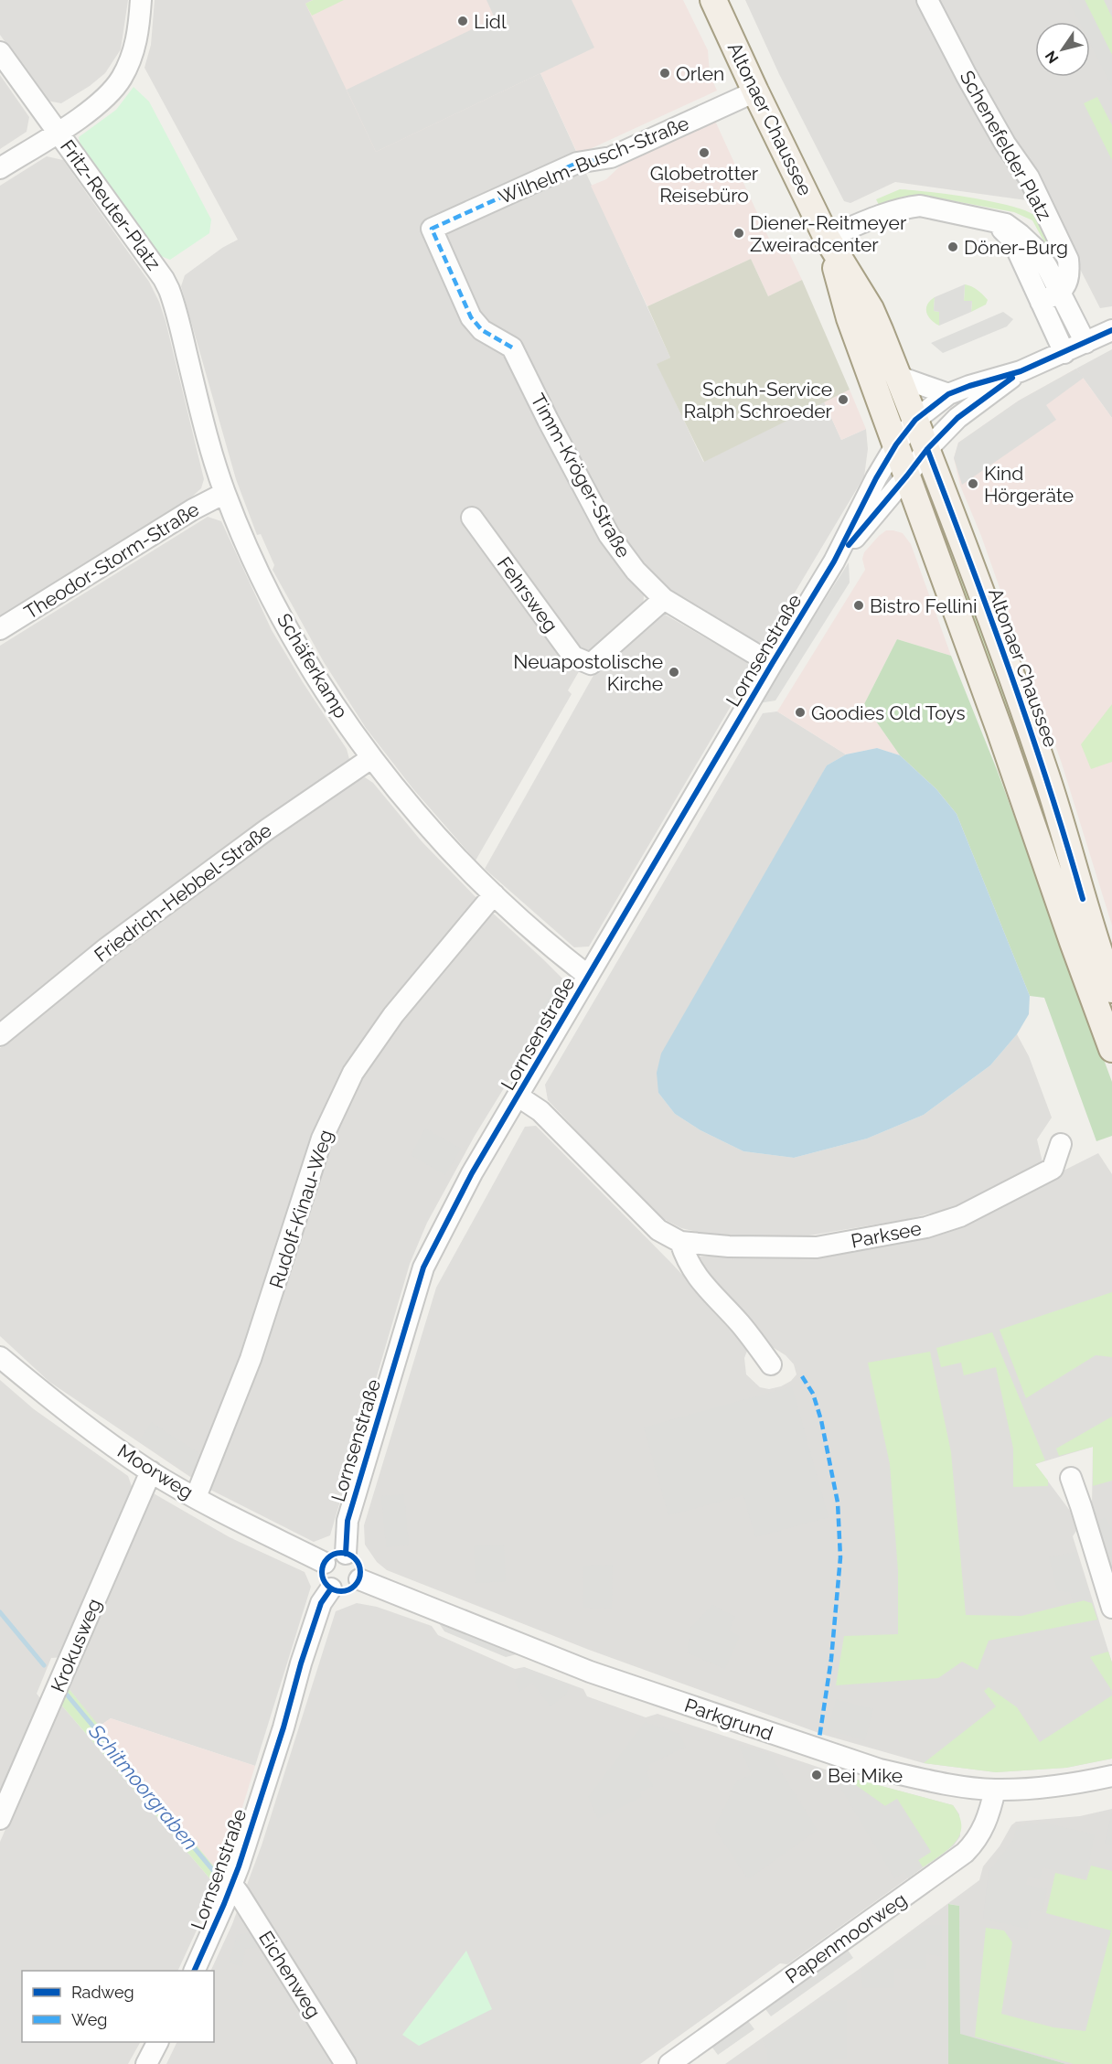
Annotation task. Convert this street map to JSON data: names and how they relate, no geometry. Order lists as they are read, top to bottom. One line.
{"streets":{"main road":["Altonaer Chaussee"],"street":["Schenefelder Platz","Wilhelm-Busch-Straße","Fritz-Reuter-Platz","Timm-Kröger-Straße","Theodor-Storm-Straße","Fehrsweg","Lornsenstraße","Schäferkamp","Friedrich-Hebbel-Straße","Rudolf-Kinau-Weg","Parksee","Moorweg","Krokusweg","Parkgrund","Papenmoorweg","Eichenweg"]},"crossings":[["Altonaer Chaussee","Schenefelder Platz"],["Altonaer Chaussee","Wilhelm-Busch-Straße"],["Altonaer Chaussee","Lornsenstraße"],["Wilhelm-Busch-Straße","Timm-Kröger-Straße"],["Fritz-Reuter-Platz","Schäferkamp"],["Timm-Kröger-Straße","Fehrsweg"],["Timm-Kröger-Straße","Lornsenstraße"],["Theodor-Storm-Straße","Schäferkamp"],["Lornsenstraße","Schäferkamp"],["Lornsenstraße","Parksee"],["Lornsenstraße","Moorweg"],["Lornsenstraße","Parkgrund"],["Lornsenstraße","Eichenweg"],["Schäferkamp","Friedrich-Hebbel-Straße"],["Schäferkamp","Rudolf-Kinau-Weg"],["Rudolf-Kinau-Weg","Moorweg"],["Moorweg","Krokusweg"],["Moorweg","Parkgrund"],["Parkgrund","Papenmoorweg"]],"water":["Schitmoorgraben"],"places":["Lidl","Orlen","Globetrotter Reisebüro","Diener-Reitmeyer Zweiradcenter","Döner-Burg","Schuh-Service Ralph Schroeder","Kind Hörgeräte","Bistro Fellini","Neuapostolische Kirche","Goodies Old Toys","Bei Mike"],"legend":["Radweg","Weg"],"north":"bottom left"}
